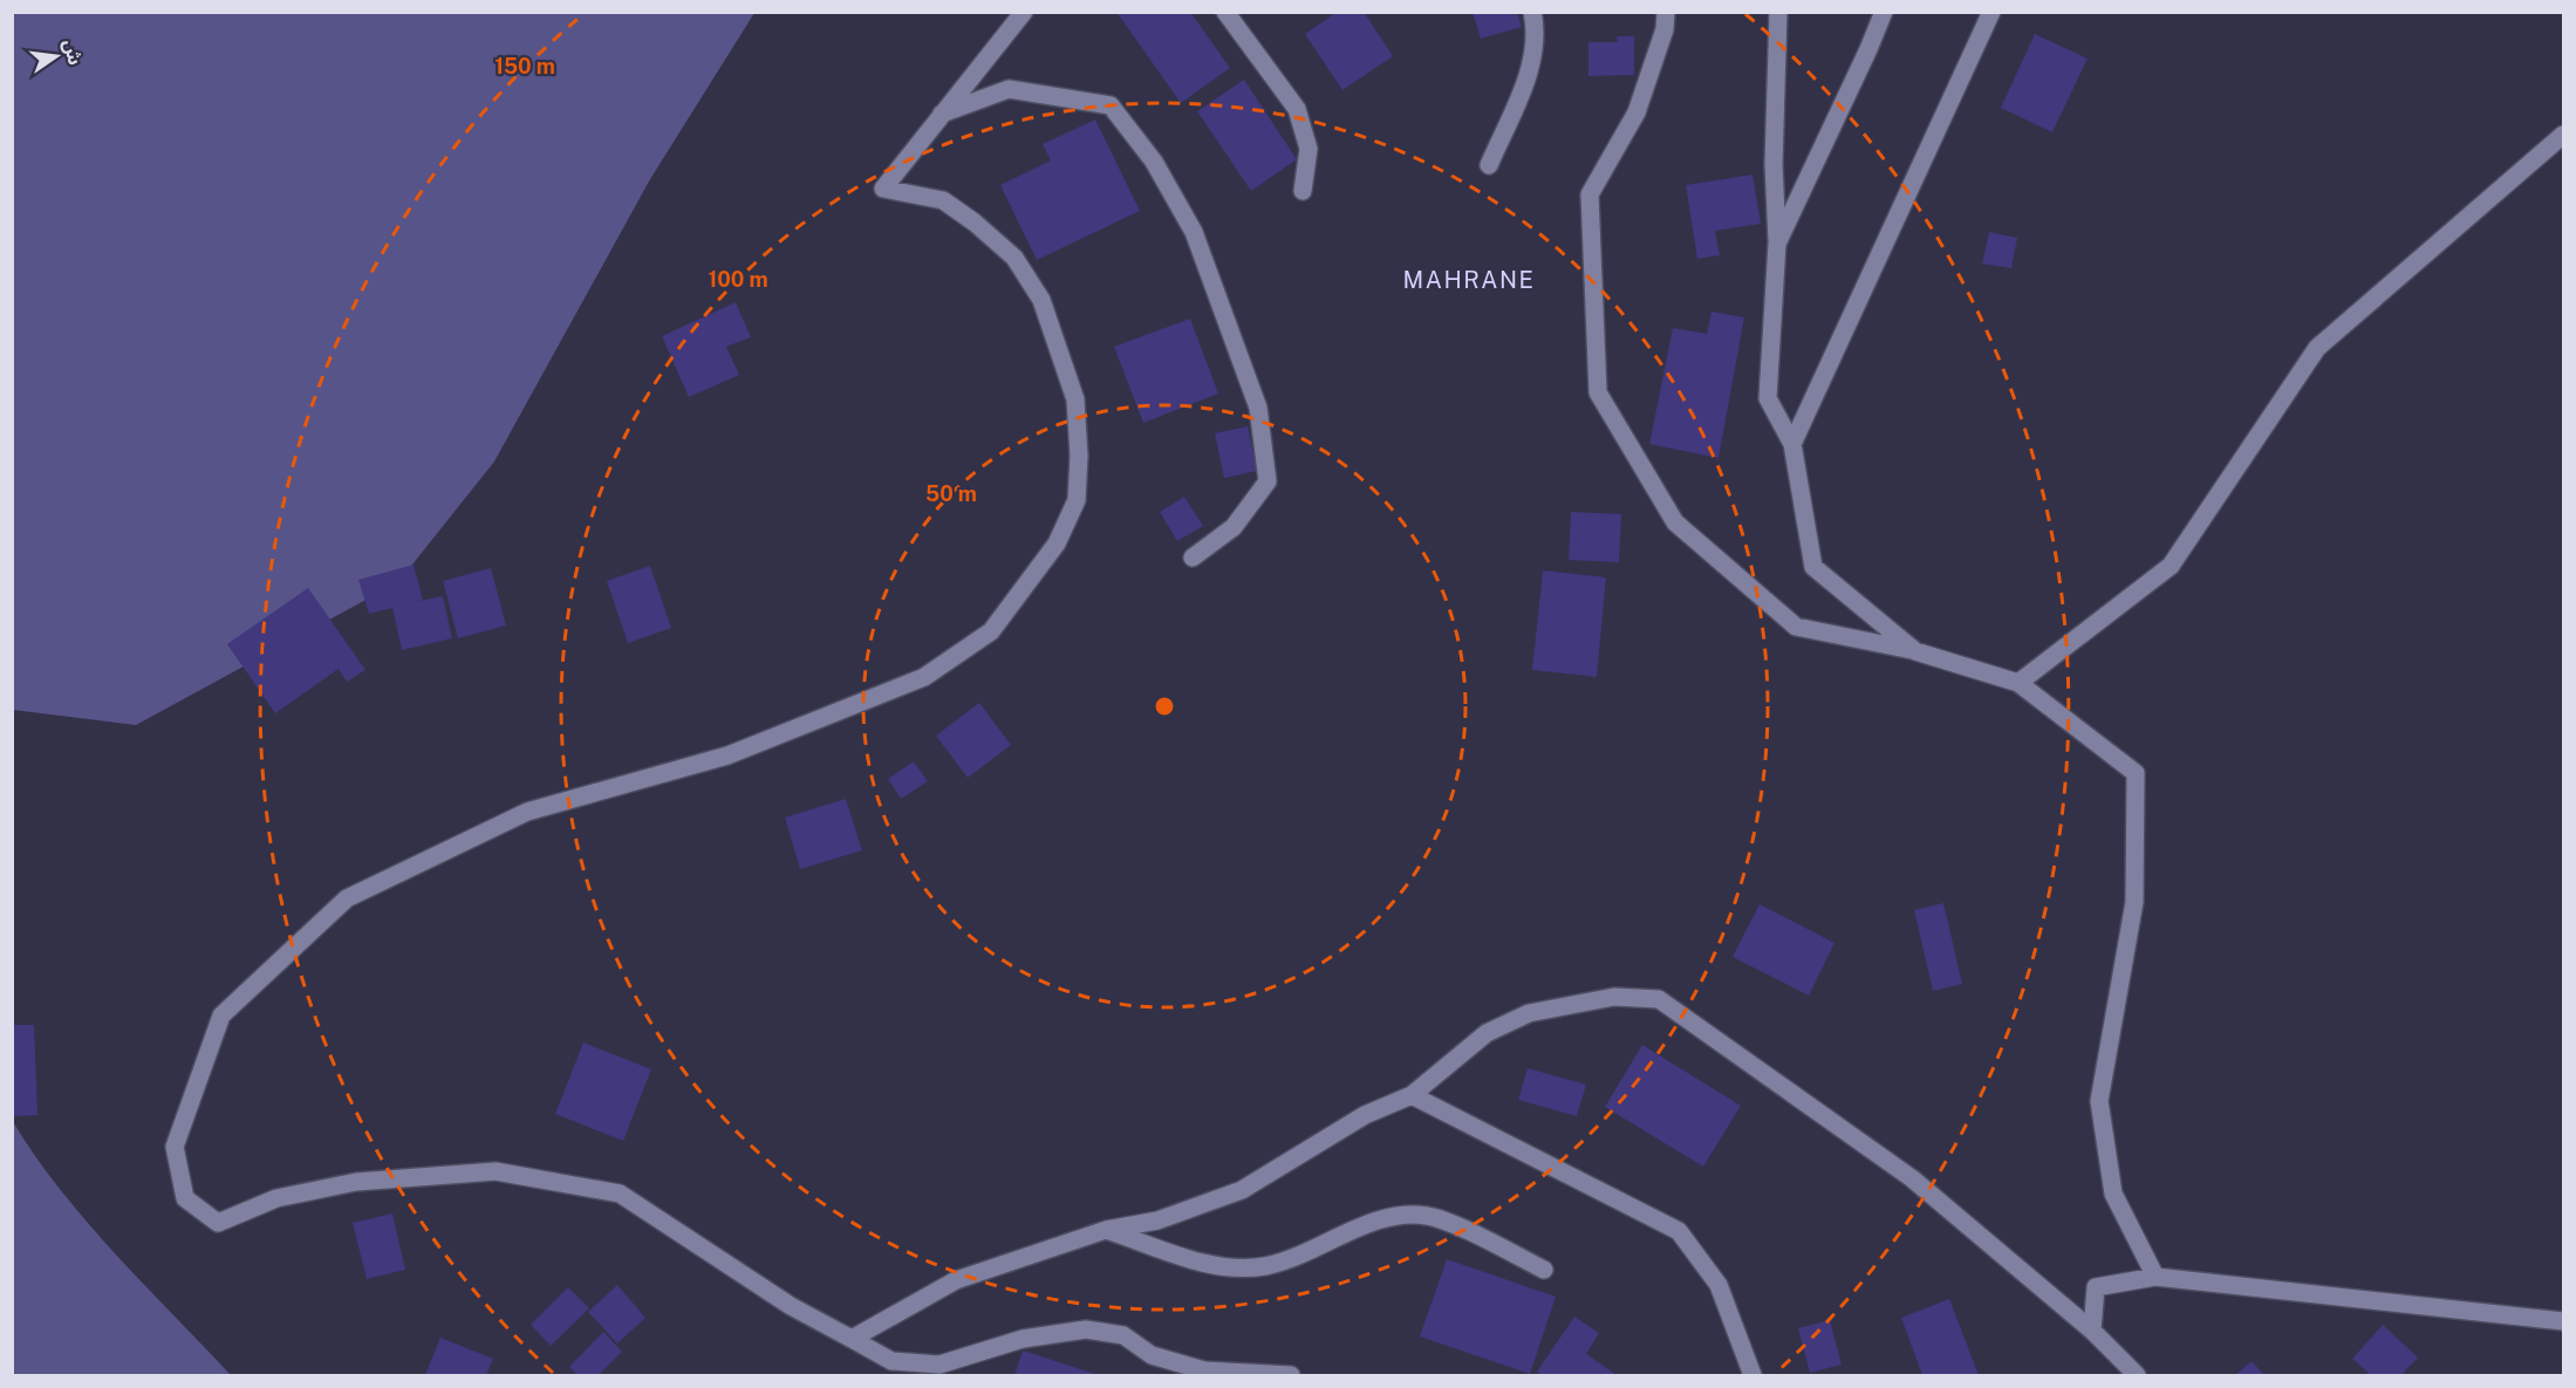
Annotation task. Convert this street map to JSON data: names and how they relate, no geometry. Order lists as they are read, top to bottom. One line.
{"districts":["MAHRANE"],"north":"right","rings":["150 m","100 m","50 m"]}
